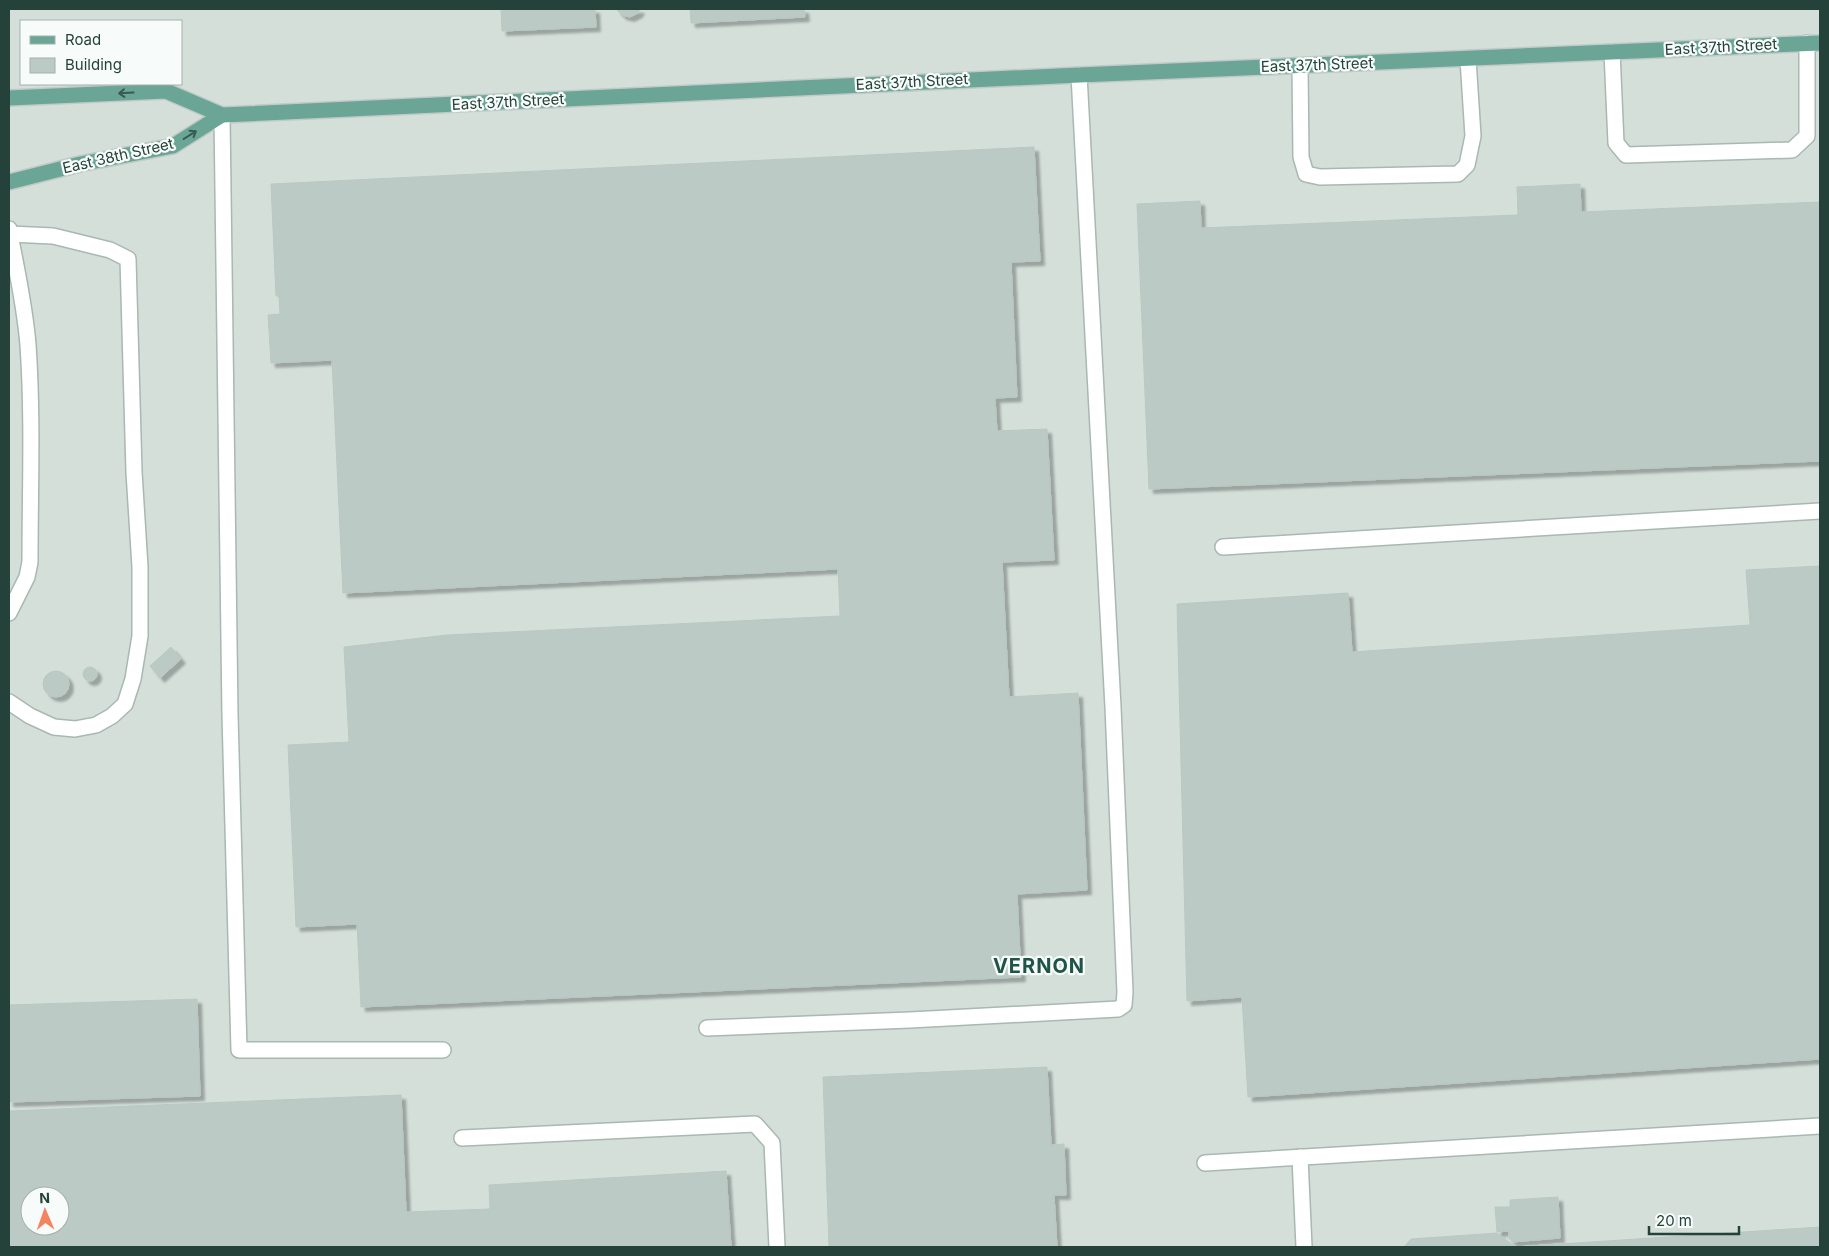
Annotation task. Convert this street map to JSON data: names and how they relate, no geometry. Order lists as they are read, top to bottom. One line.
{"streets":{"main road":["East 37th Street","East 38th Street"]},"crossings":[["East 37th Street","East 38th Street"]],"one_way":["East 38th Street"],"districts":["VERNON"],"legend":["Road","Building"],"scale_bar":"20 m","north":"top"}
